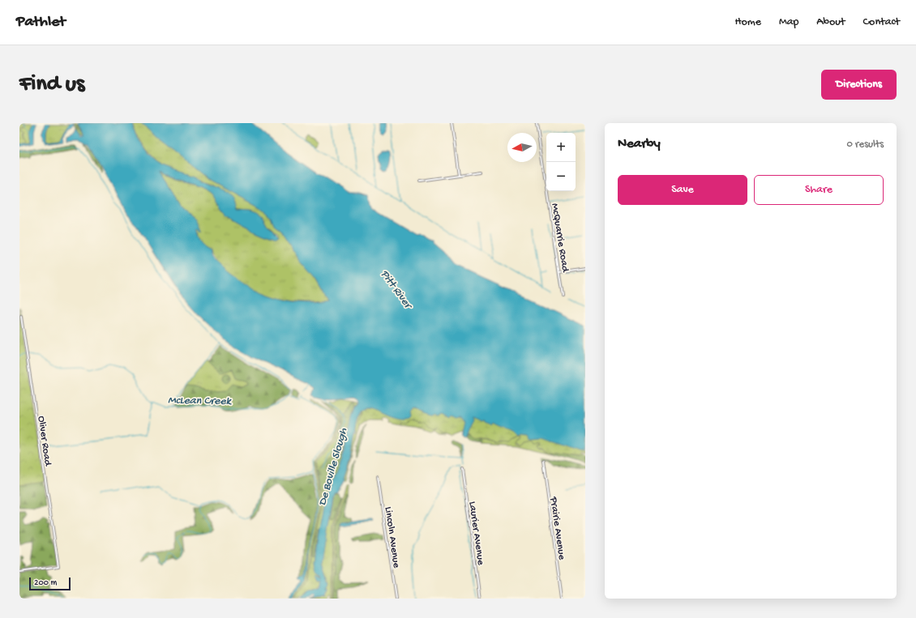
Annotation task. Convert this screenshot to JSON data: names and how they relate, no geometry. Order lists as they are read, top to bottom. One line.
{"streets":{"street":["McQuarrie Road","Oliver Road","Prairie Avenue","Laurier Avenue","Lincoln Avenue"]},"water":["Pitt River","McLean Creek","De Boville Slough"],"scale_bar":"200 m","north":"left","page":{"header":"Pathlet","nav":["Home","Map","About","Contact"],"buttons":["Directions",["Save","Share"]],"title":"Find us","heading":["Nearby","0 results"],"map_buttons":["+","−"],"scale":"200 m"}}
